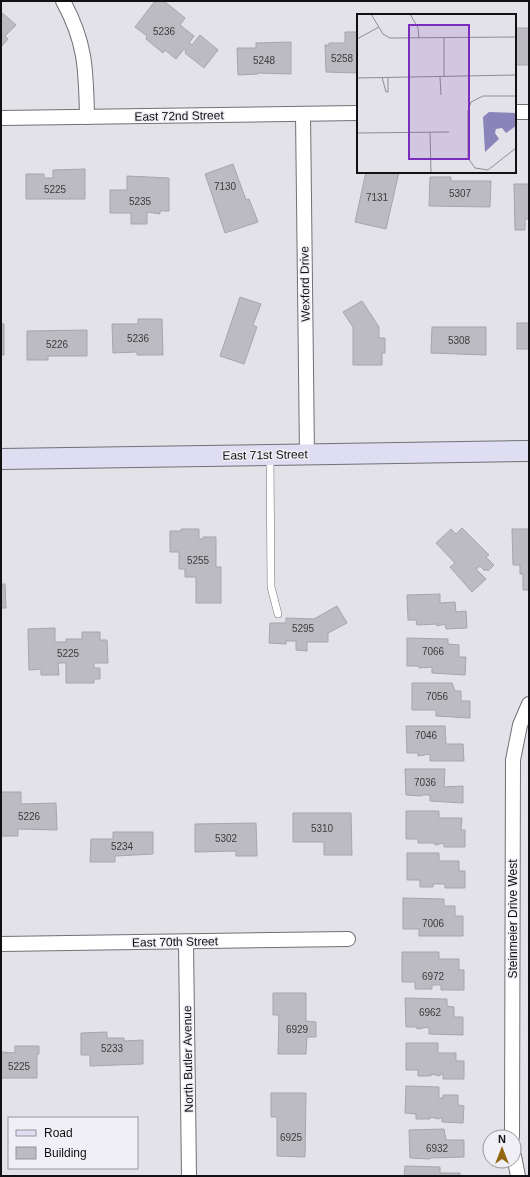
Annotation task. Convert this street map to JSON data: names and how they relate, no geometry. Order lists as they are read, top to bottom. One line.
{"streets":{"main road":["East 71st Street"],"street":["East 72nd Street","Wexford Drive","Steinmeier Drive West","East 70th Street","North Butler Avenue"]},"crossings":[["East 72nd Street","Wexford Drive"],["Wexford Drive","East 71st Street"],["East 70th Street","North Butler Avenue"]],"house_numbers":["5236","5258","5248","7130","5225","5307","7131","5235","5236","5308","5226","5255","5295","7066","5225","7056","7046","7036","5226","5310","5302","5234","7006","6972","6962","6929","5233","5225","6925","6932"],"legend":["Road","Building"],"north":"top"}
